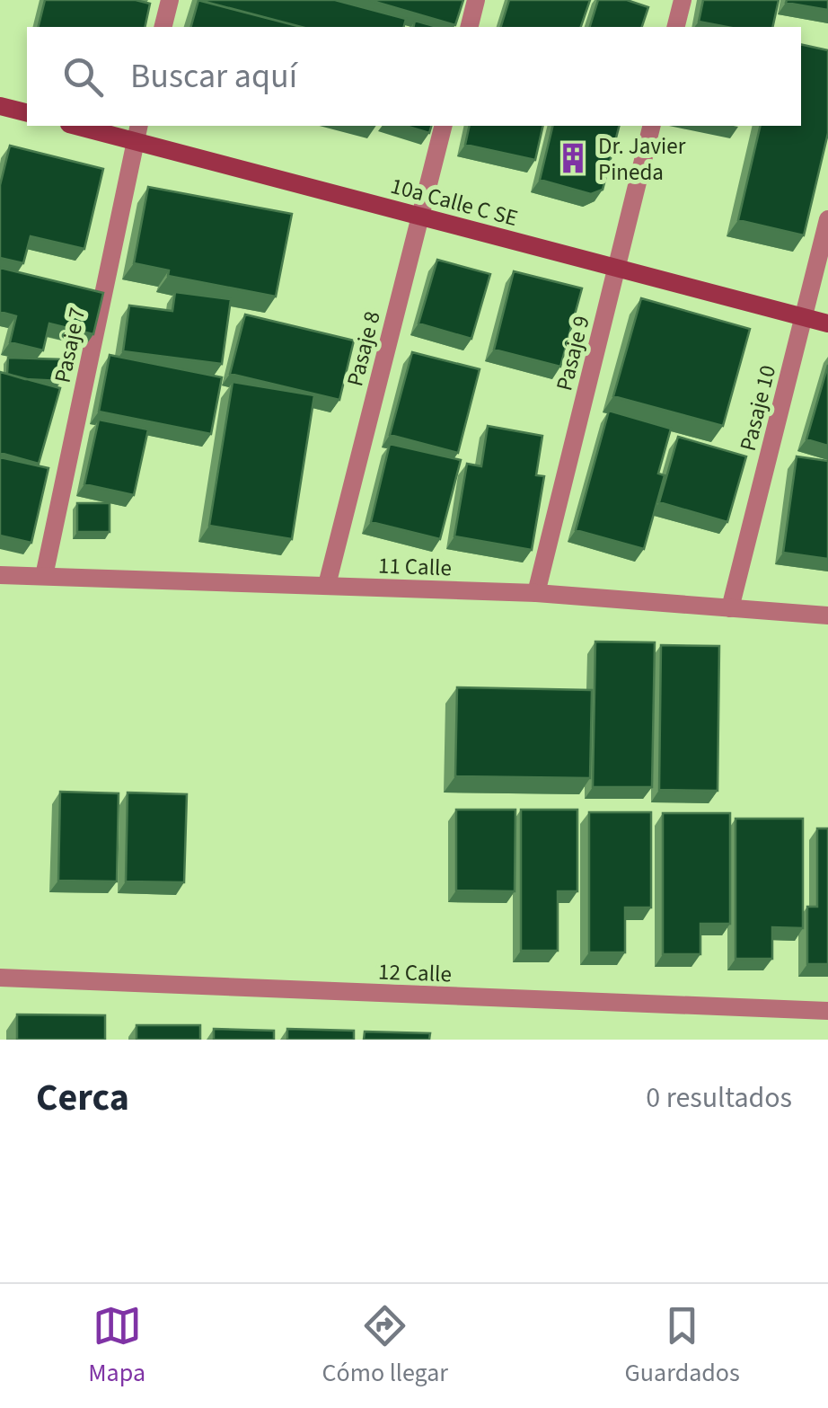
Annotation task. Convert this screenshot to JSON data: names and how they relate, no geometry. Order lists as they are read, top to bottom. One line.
{"streets":{"street":["10a Calle C SE","Pasaje 7","Pasaje 8","Pasaje 9","Pasaje 10","11 Calle","12 Calle"]},"crossings":[["10a Calle C SE","Pasaje 7"],["10a Calle C SE","Pasaje 8"],["10a Calle C SE","Pasaje 9"],["10a Calle C SE","Pasaje 10"],["Pasaje 7","11 Calle"],["Pasaje 8","11 Calle"],["Pasaje 9","11 Calle"],["Pasaje 10","11 Calle"]],"places":{"building":["Dr. Javier Pineda"]},"page":{"search":"Buscar aquí","heading":["Cerca","0 resultados"],"nav":["Mapa","Cómo llegar","Guardados"]}}
